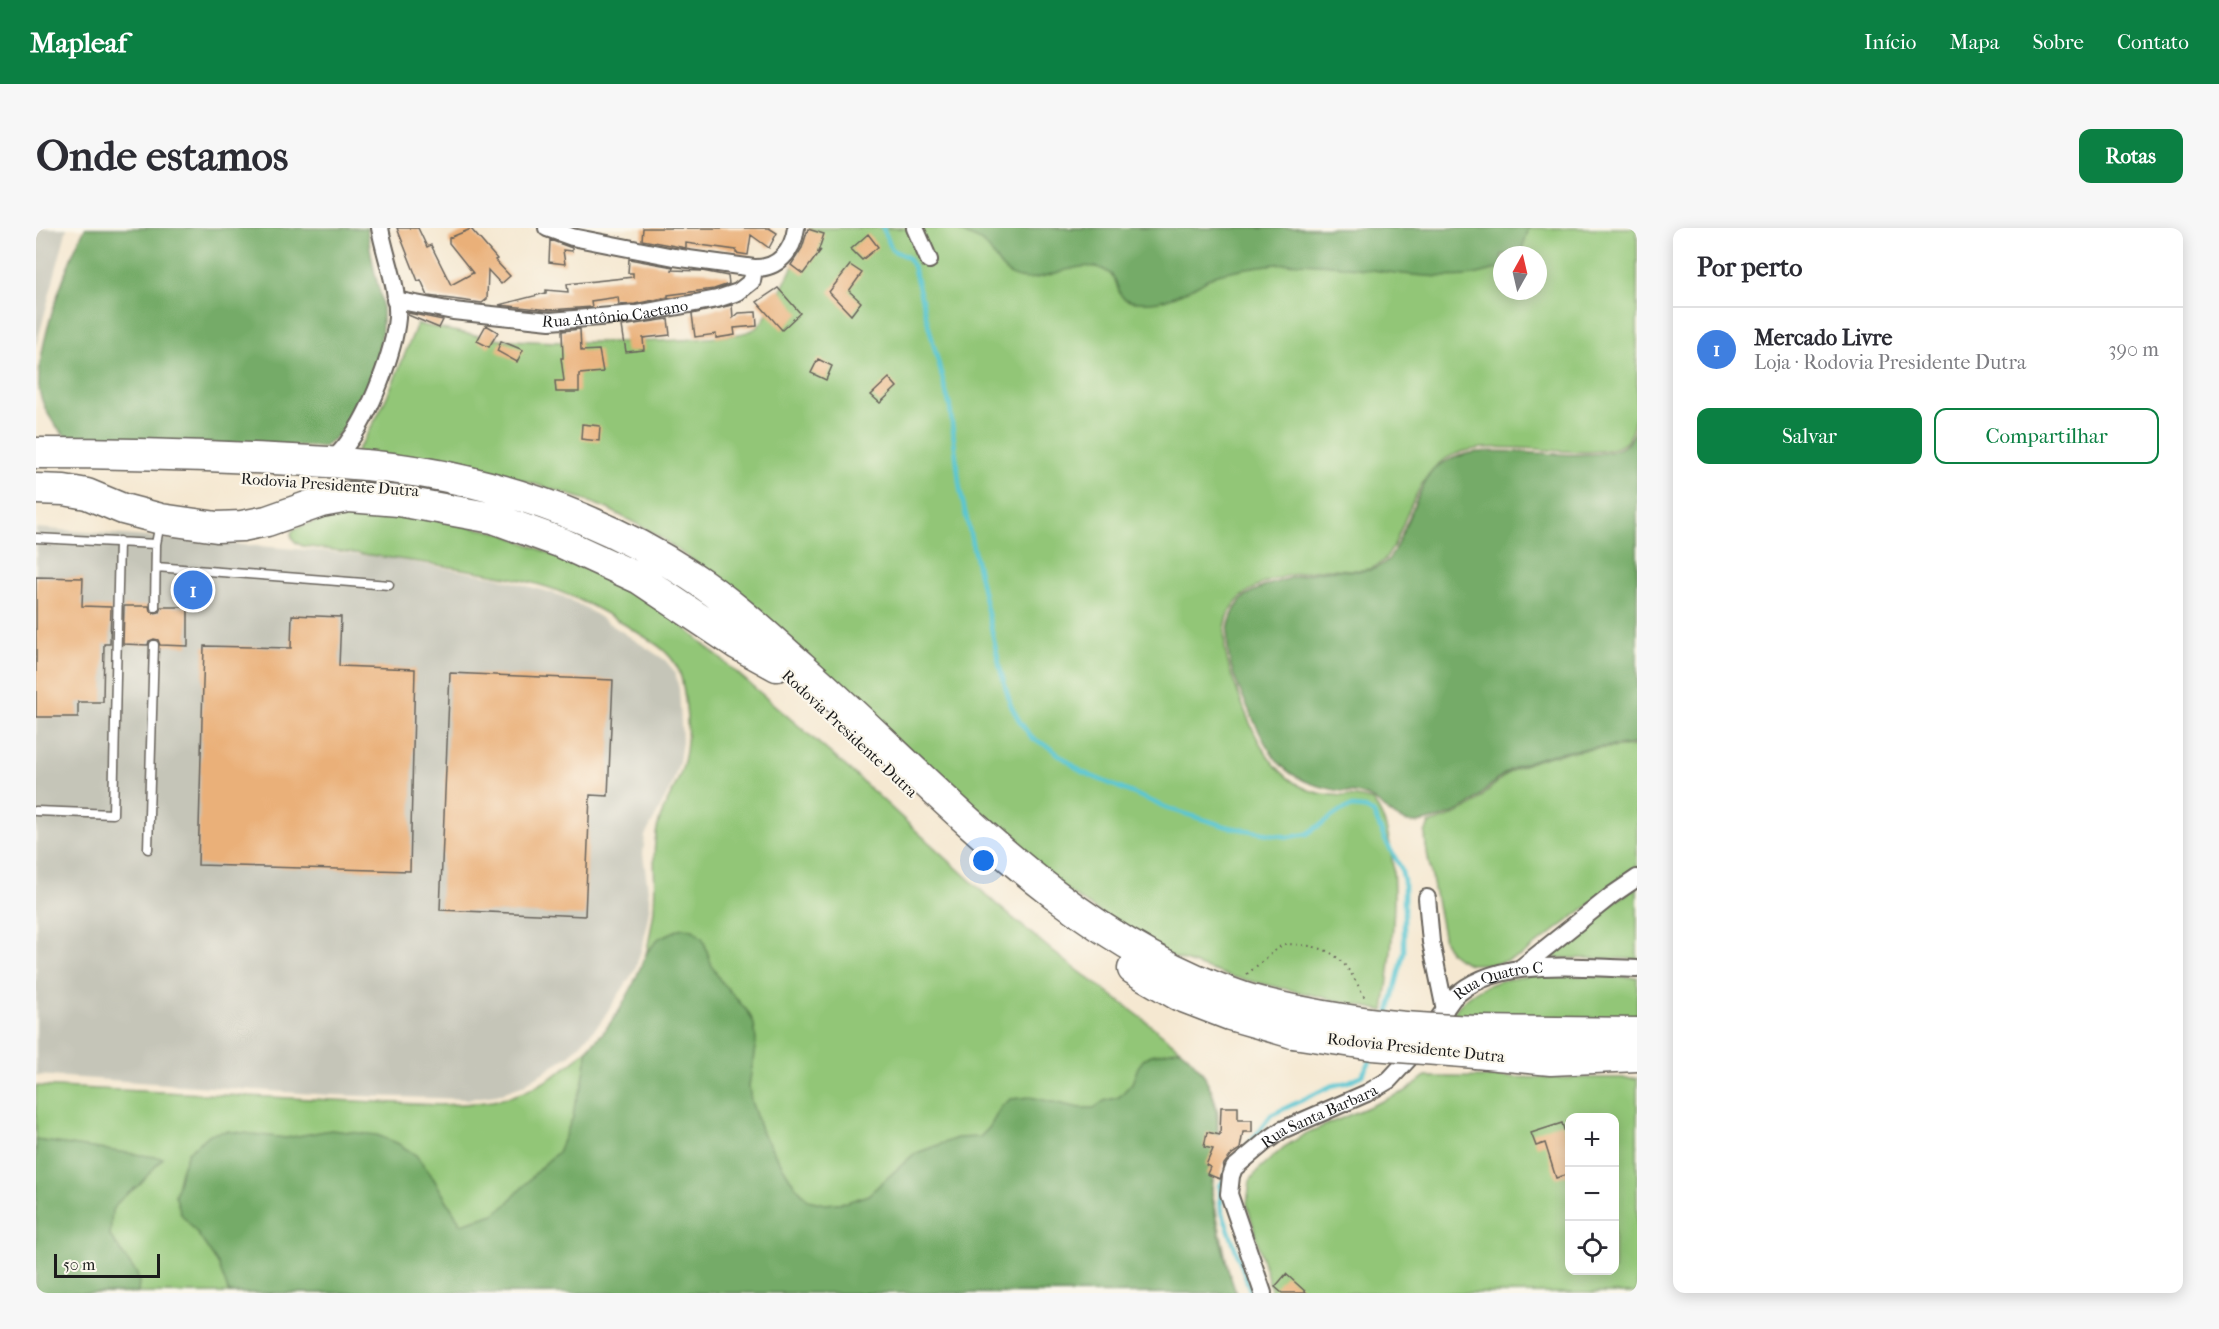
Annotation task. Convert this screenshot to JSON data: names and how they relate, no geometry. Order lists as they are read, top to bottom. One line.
{"streets":{"highway":["Rodovia Presidente Dutra"],"street":["Rua Antônio Caetano","Rua Quatro C","Rua Santa Barbara"]},"crossings":[["Rua Quatro C","Rua Santa Barbara"]],"scale_bar":"50 m","north":"top","page":{"header":"Mapleaf","nav":["Início","Mapa","Sobre","Contato"],"buttons":["Rotas",["Salvar","Compartilhar"]],"title":"Onde estamos","heading":"Por perto","list":[{"mark":"1","name":"Mercado Livre","note":"Loja · Rodovia Presidente Dutra","value":"390 m"}],"pins":"1","map_buttons":["+","−"],"scale":"50 m"}}
